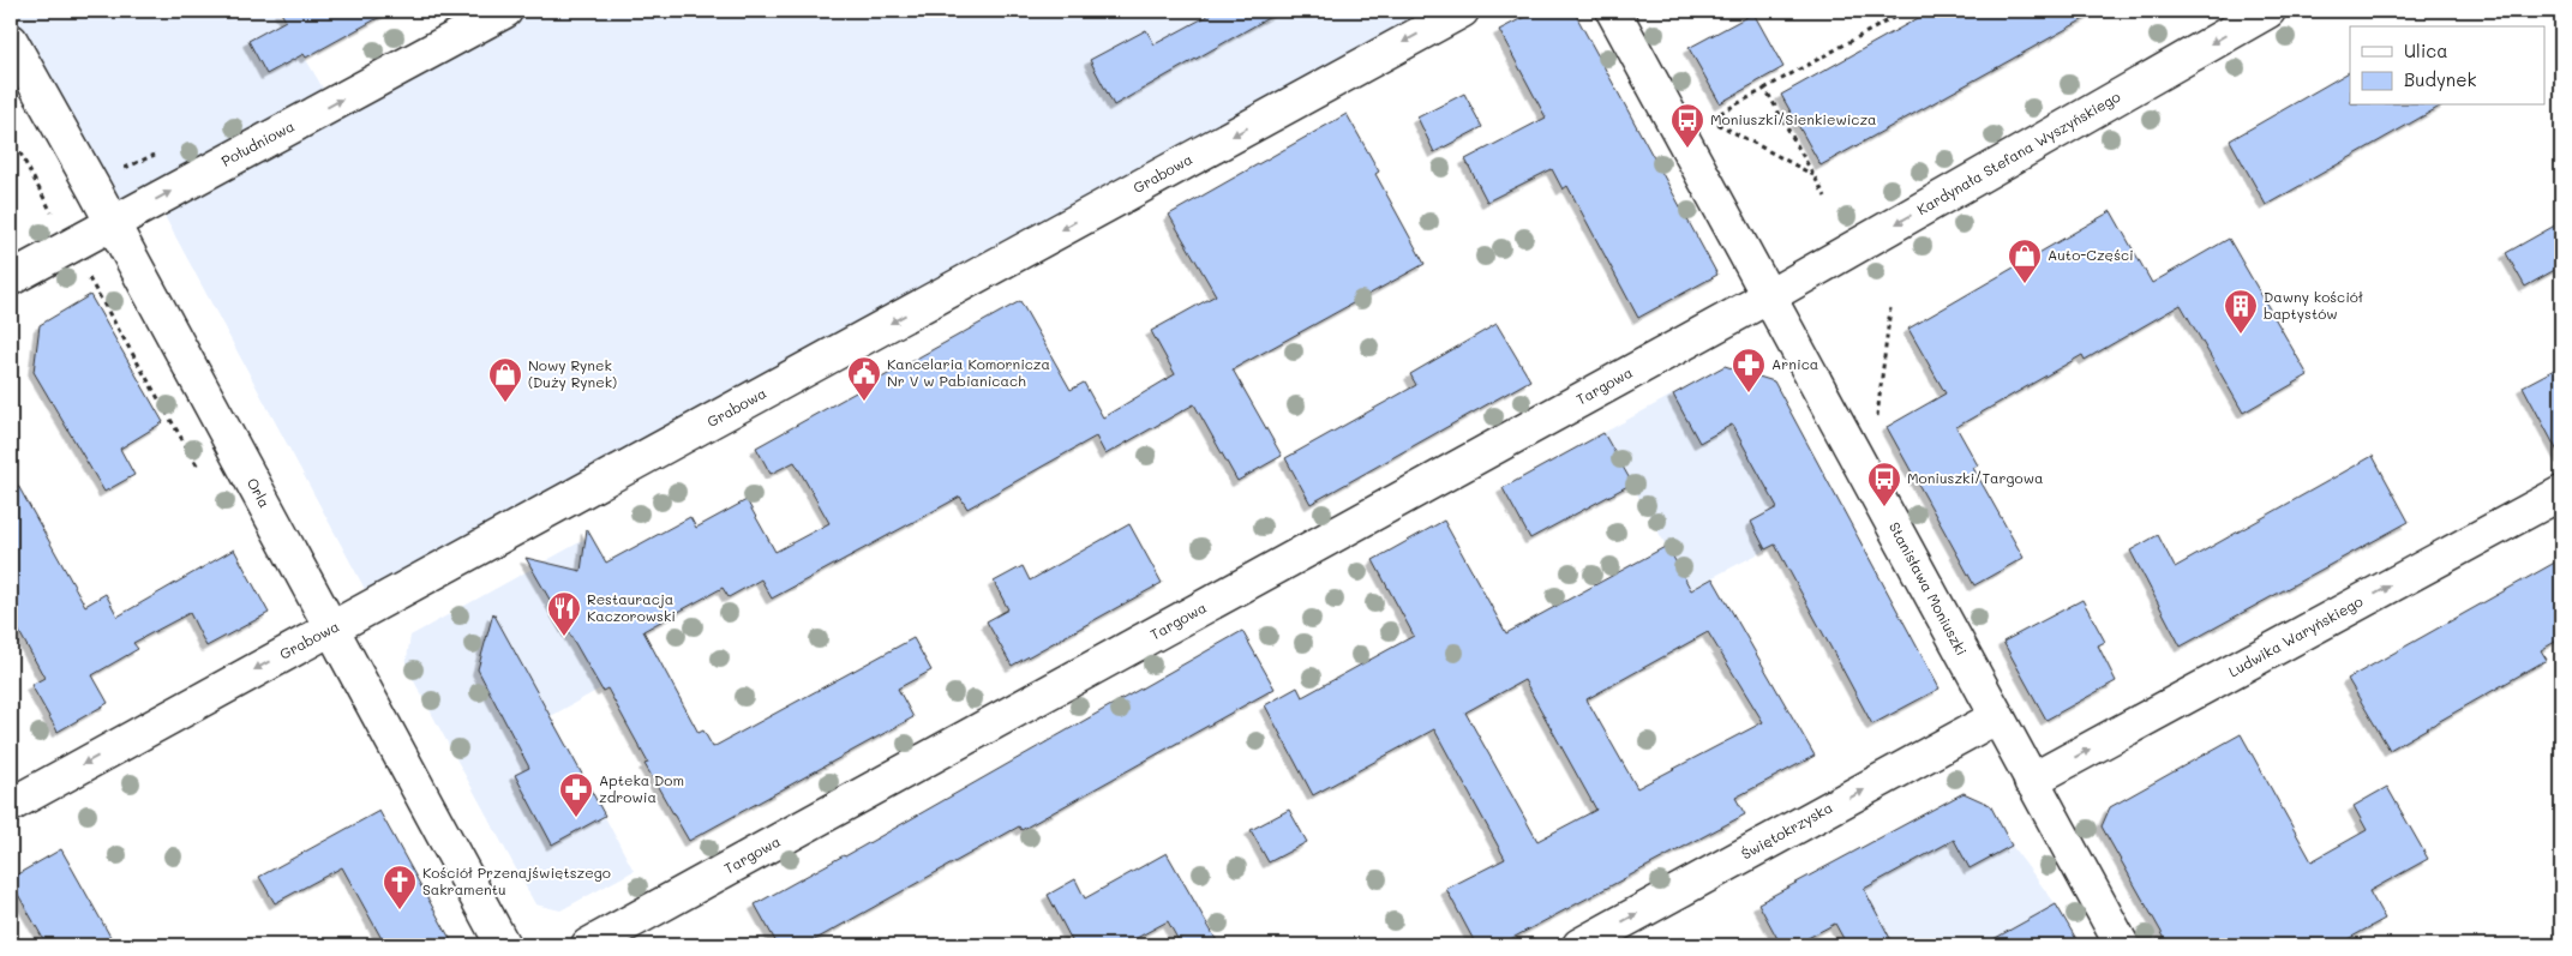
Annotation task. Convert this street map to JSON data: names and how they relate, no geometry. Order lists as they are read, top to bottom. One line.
{"streets":{"street":["Południowa","Kardynała Stefana Wyszyńskiego","Grabowa","Targowa","Orla","Stanisława Moniuszki","Ludwika Waryńskiego","Świętokrzyska"]},"crossings":[["Południowa","Orla"],["Kardynała Stefana Wyszyńskiego","Targowa"],["Kardynała Stefana Wyszyńskiego","Stanisława Moniuszki"],["Grabowa","Orla"],["Targowa","Stanisława Moniuszki"],["Stanisława Moniuszki","Ludwika Waryńskiego"],["Stanisława Moniuszki","Świętokrzyska"]],"one_way":["Południowa","Kardynała Stefana Wyszyńskiego","Grabowa","Ludwika Waryńskiego","Świętokrzyska"],"places":{"bus stop":["Moniuszki/Sienkiewicza","Moniuszki/Targowa"],"shop":["Auto-Części","Nowy Rynek (Duży Rynek)"],"building":["Dawny kościół baptystów"],"pharmacy":["Arnica","Apteka Dom zdrowia"],"public building":["Kancelaria Komornicza Nr V w Pabianicach"],"restaurant":["Restauracja Kaczorowski"],"church":["Kościół Przenajświętszego Sakramentu"]},"legend":["Ulica","Budynek"]}
